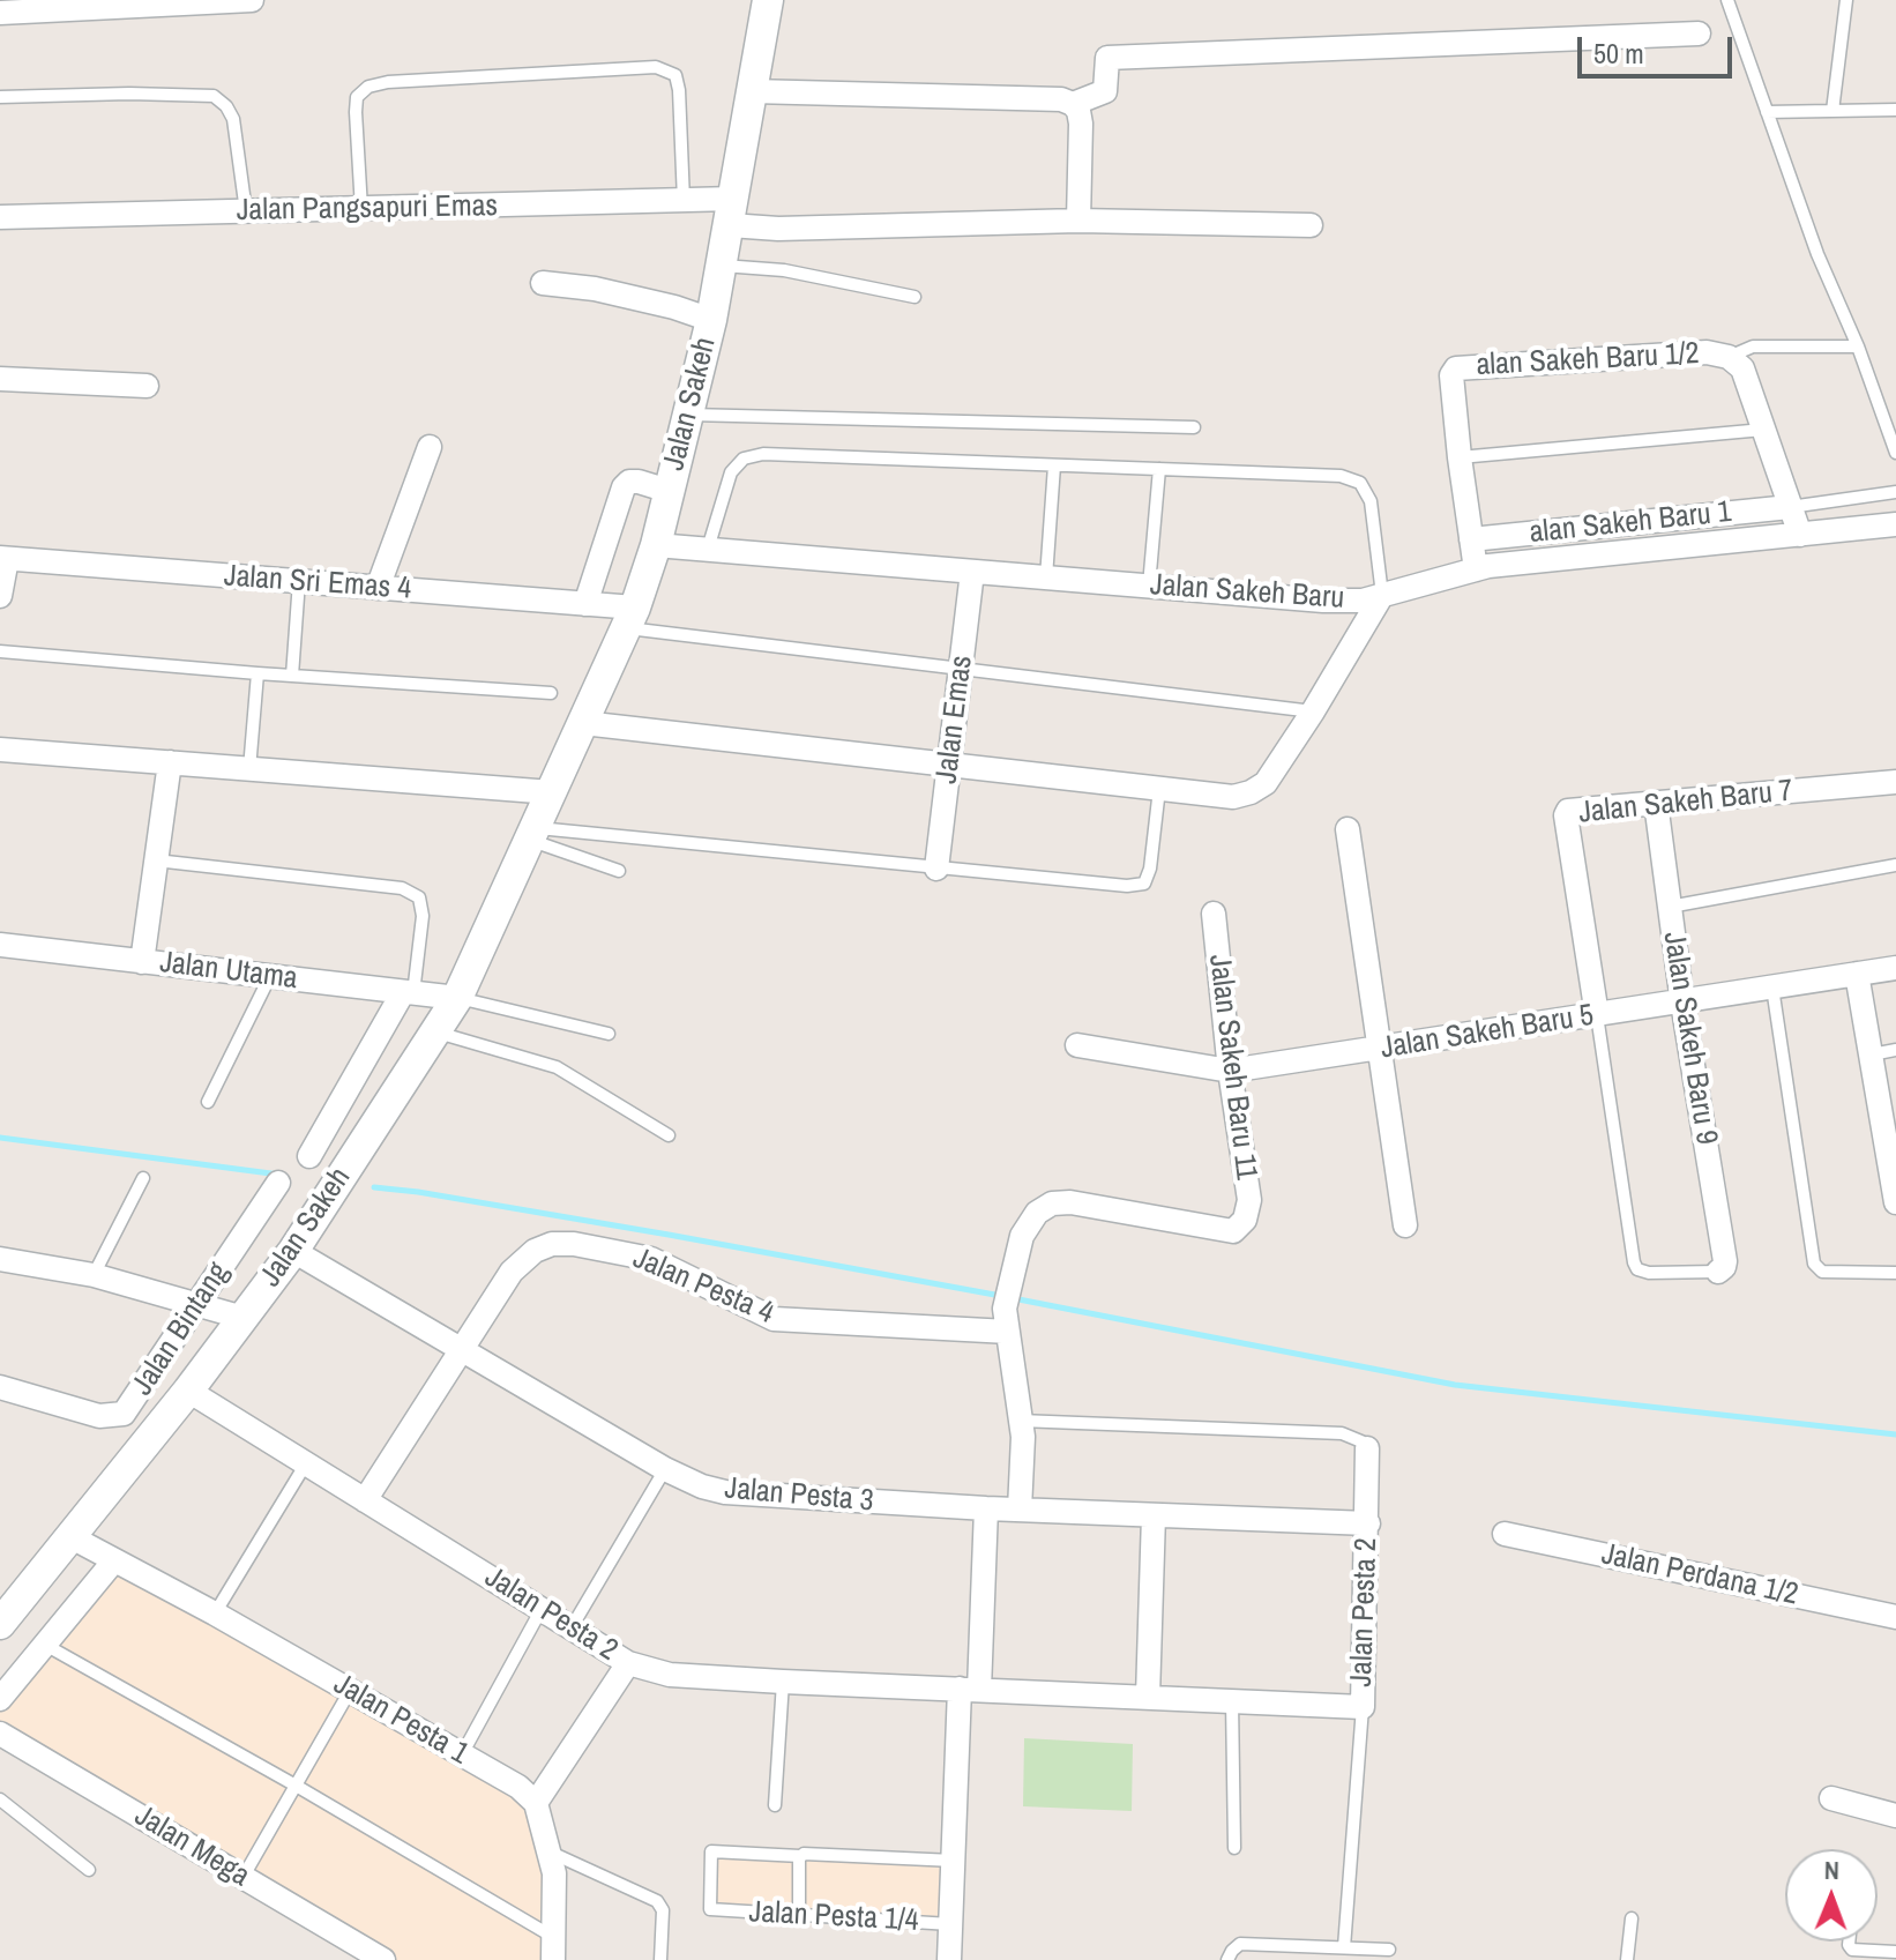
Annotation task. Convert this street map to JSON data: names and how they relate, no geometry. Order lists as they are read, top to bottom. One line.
{"streets":{"street":["Jalan Pangsapuri Emas","alan Sakeh Baru 1/2","Jalan Sakeh","alan Sakeh Baru 1","Jalan Sri Emas 4","Jalan Sakeh Baru","Jalan Emas","Jalan Sakeh Baru 7","Jalan Utama","Jalan Sakeh Baru 5","Jalan Sakeh Baru 9","Jalan Sakeh Baru 11","Jalan Pesta 4","Jalan Bintang","Jalan Pesta 3","Jalan Perdana 1/2","Jalan Pesta 2","Jalan Pesta 1","Jalan Mega"],"lane":["Jalan Pesta 1/4"]},"crossings":[["Jalan Pangsapuri Emas","Jalan Sakeh"],["Jalan Sakeh","Jalan Sri Emas 4"],["Jalan Sakeh","Jalan Sakeh Baru"],["Jalan Sakeh","Jalan Utama"],["Jalan Sakeh","Jalan Pesta 3"],["Jalan Sakeh","Jalan Pesta 2"],["Jalan Sakeh","Jalan Pesta 1"],["Jalan Sakeh Baru","Jalan Emas"],["Jalan Sakeh Baru 7","Jalan Sakeh Baru 5"],["Jalan Sakeh Baru 7","Jalan Sakeh Baru 9"],["Jalan Sakeh Baru 5","Jalan Sakeh Baru 9"],["Jalan Sakeh Baru 5","Jalan Sakeh Baru 11"],["Jalan Sakeh Baru 11","Jalan Pesta 4"],["Jalan Pesta 4","Jalan Pesta 3"],["Jalan Pesta 4","Jalan Pesta 2"],["Jalan Pesta 3","Jalan Pesta 2"]],"scale_bar":"50 m","north":"top"}
